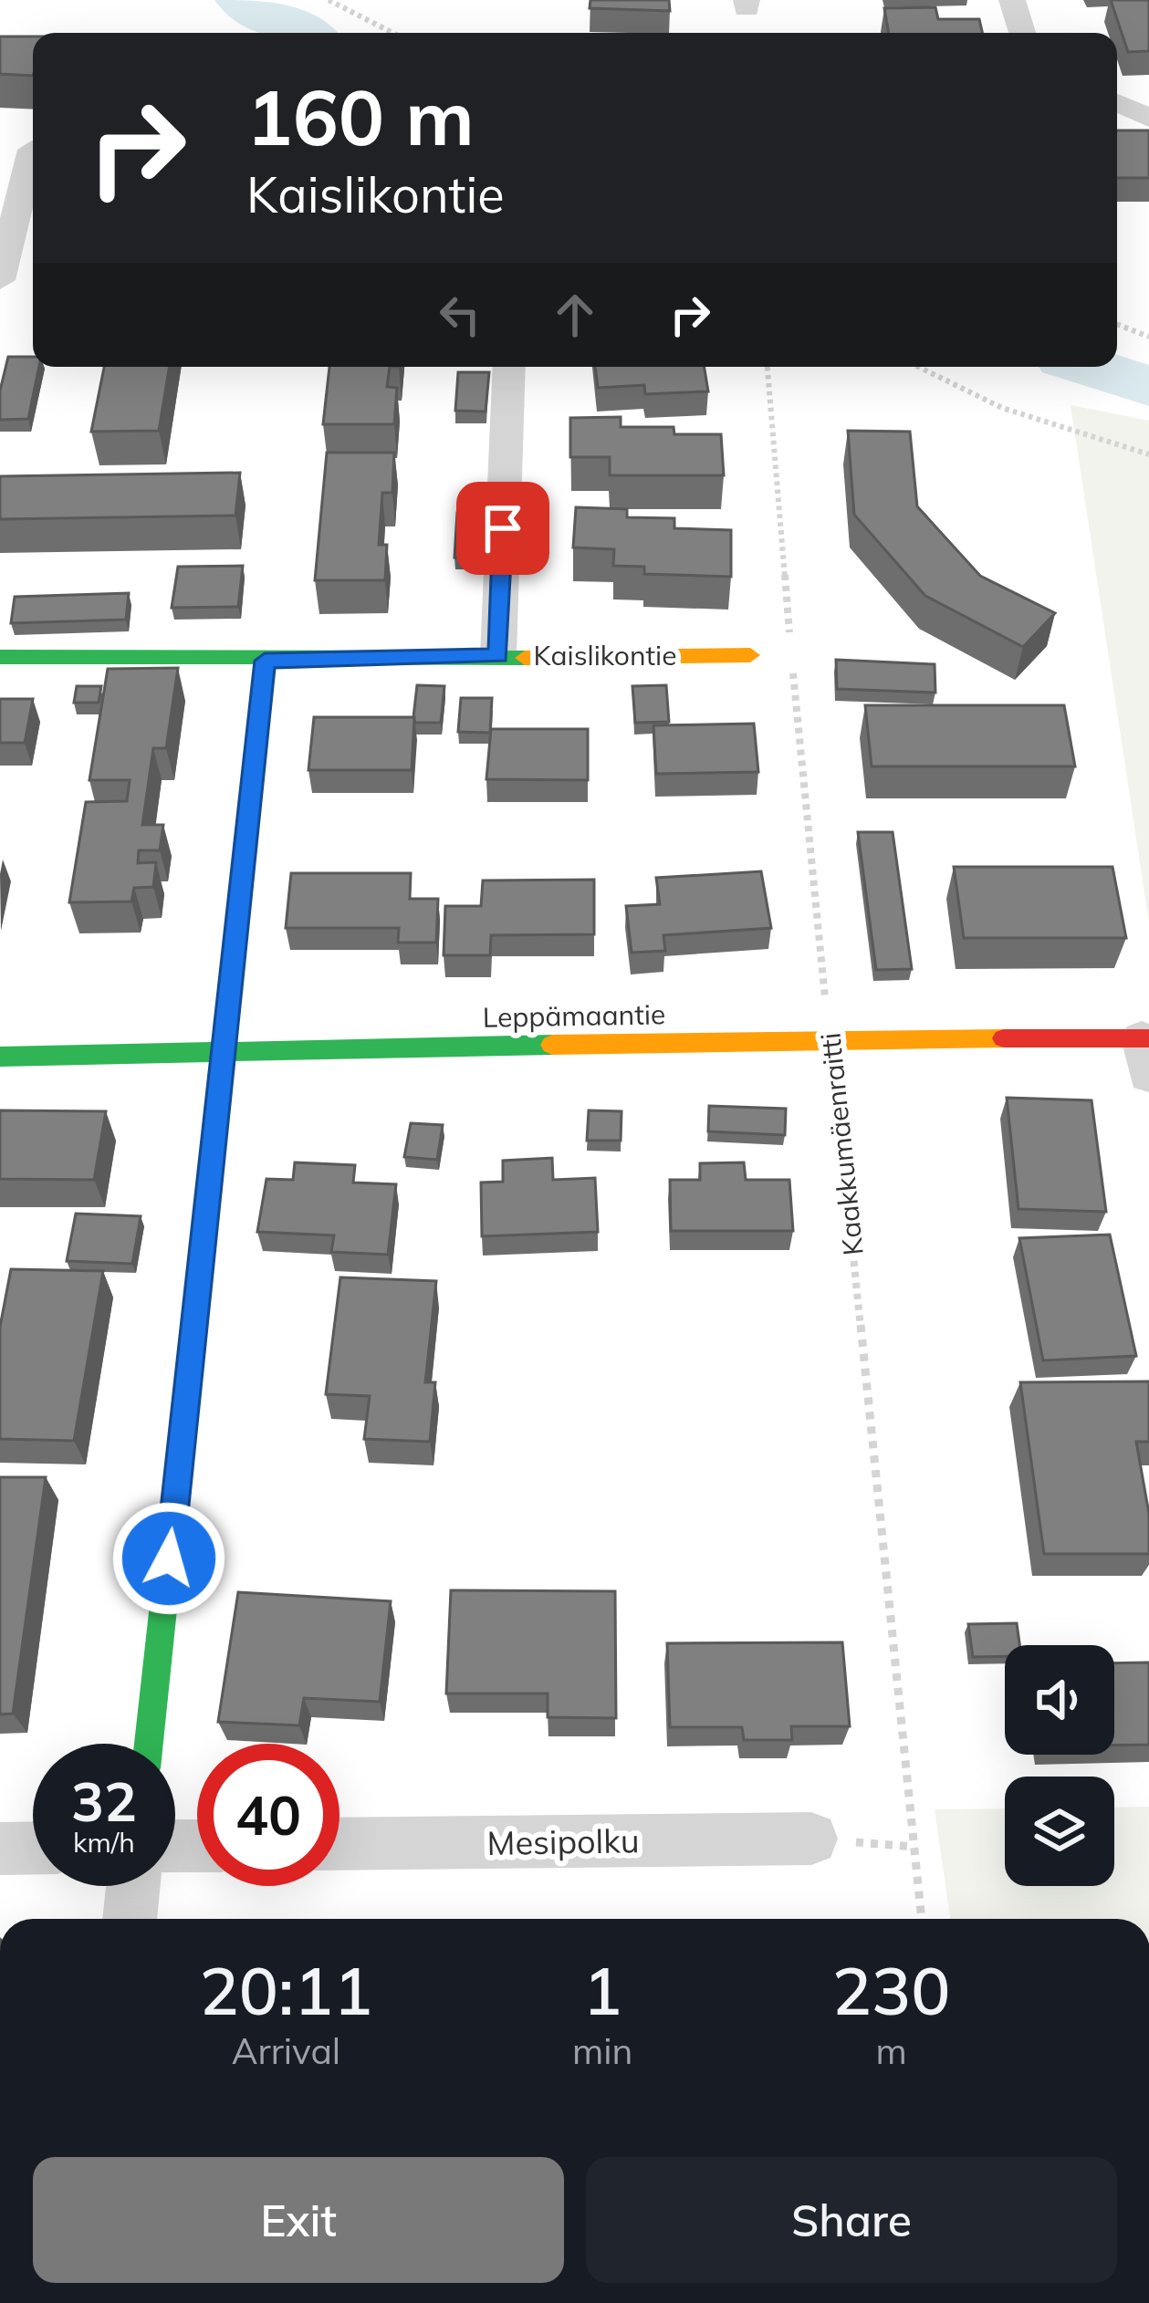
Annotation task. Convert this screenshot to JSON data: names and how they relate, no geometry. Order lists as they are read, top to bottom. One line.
{"streets":{"street":["Kaislikontie","Leppämaantie","Mesipolku"],"path":["Kaakkumäenraitti"]},"crossings":[["Leppämaantie","Kaakkumäenraitti"]],"page":{"turn":["160 m","Kaislikontie"],"speed":"32 km/h","limit":"40","eta":["20:11","Arrival","1","min","230","m"],"buttons":["Exit","Share"]}}
